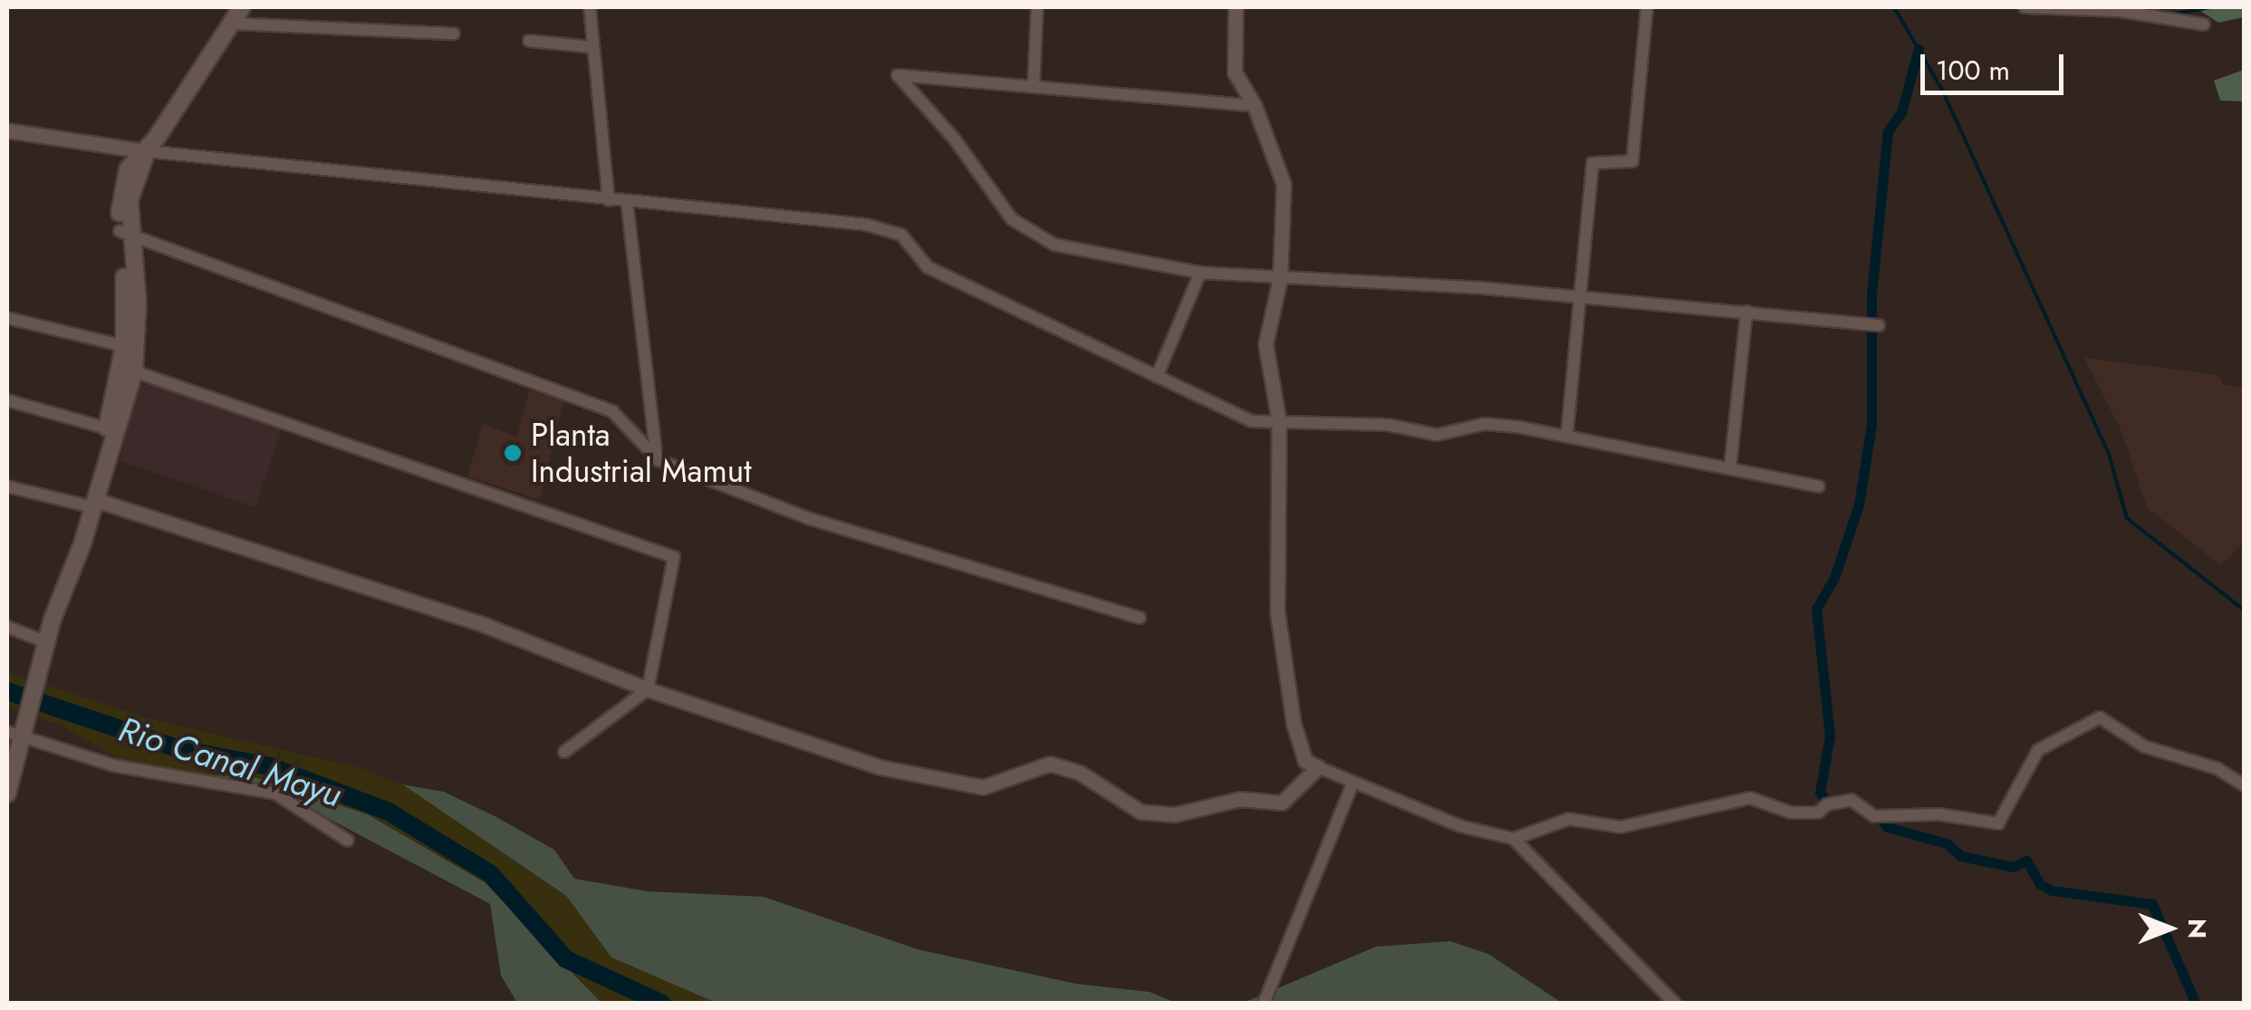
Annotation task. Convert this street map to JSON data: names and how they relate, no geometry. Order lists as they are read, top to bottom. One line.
{"water":["Rio Canal Mayu"],"places":["Planta Industrial Mamut"],"scale_bar":"100 m","north":"right"}
